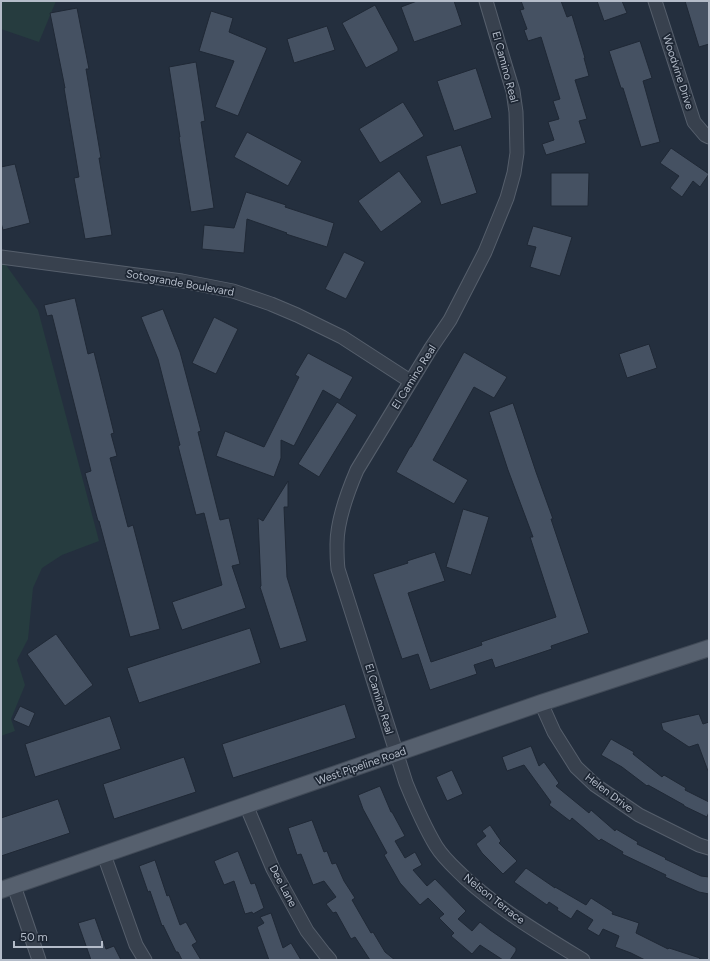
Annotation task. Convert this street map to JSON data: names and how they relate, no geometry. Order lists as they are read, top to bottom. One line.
{"streets":{"main road":["West Pipeline Road"],"street":["El Camino Real","Woodvine Drive","Sotogrande Boulevard","Helen Drive","Dee Lane","Nelson Terrace"]},"crossings":[["El Camino Real","Sotogrande Boulevard"],["El Camino Real","West Pipeline Road"],["El Camino Real","Nelson Terrace"],["West Pipeline Road","Helen Drive"],["West Pipeline Road","Dee Lane"],["West Pipeline Road","Nelson Terrace"]],"scale_bar":"50 m"}
